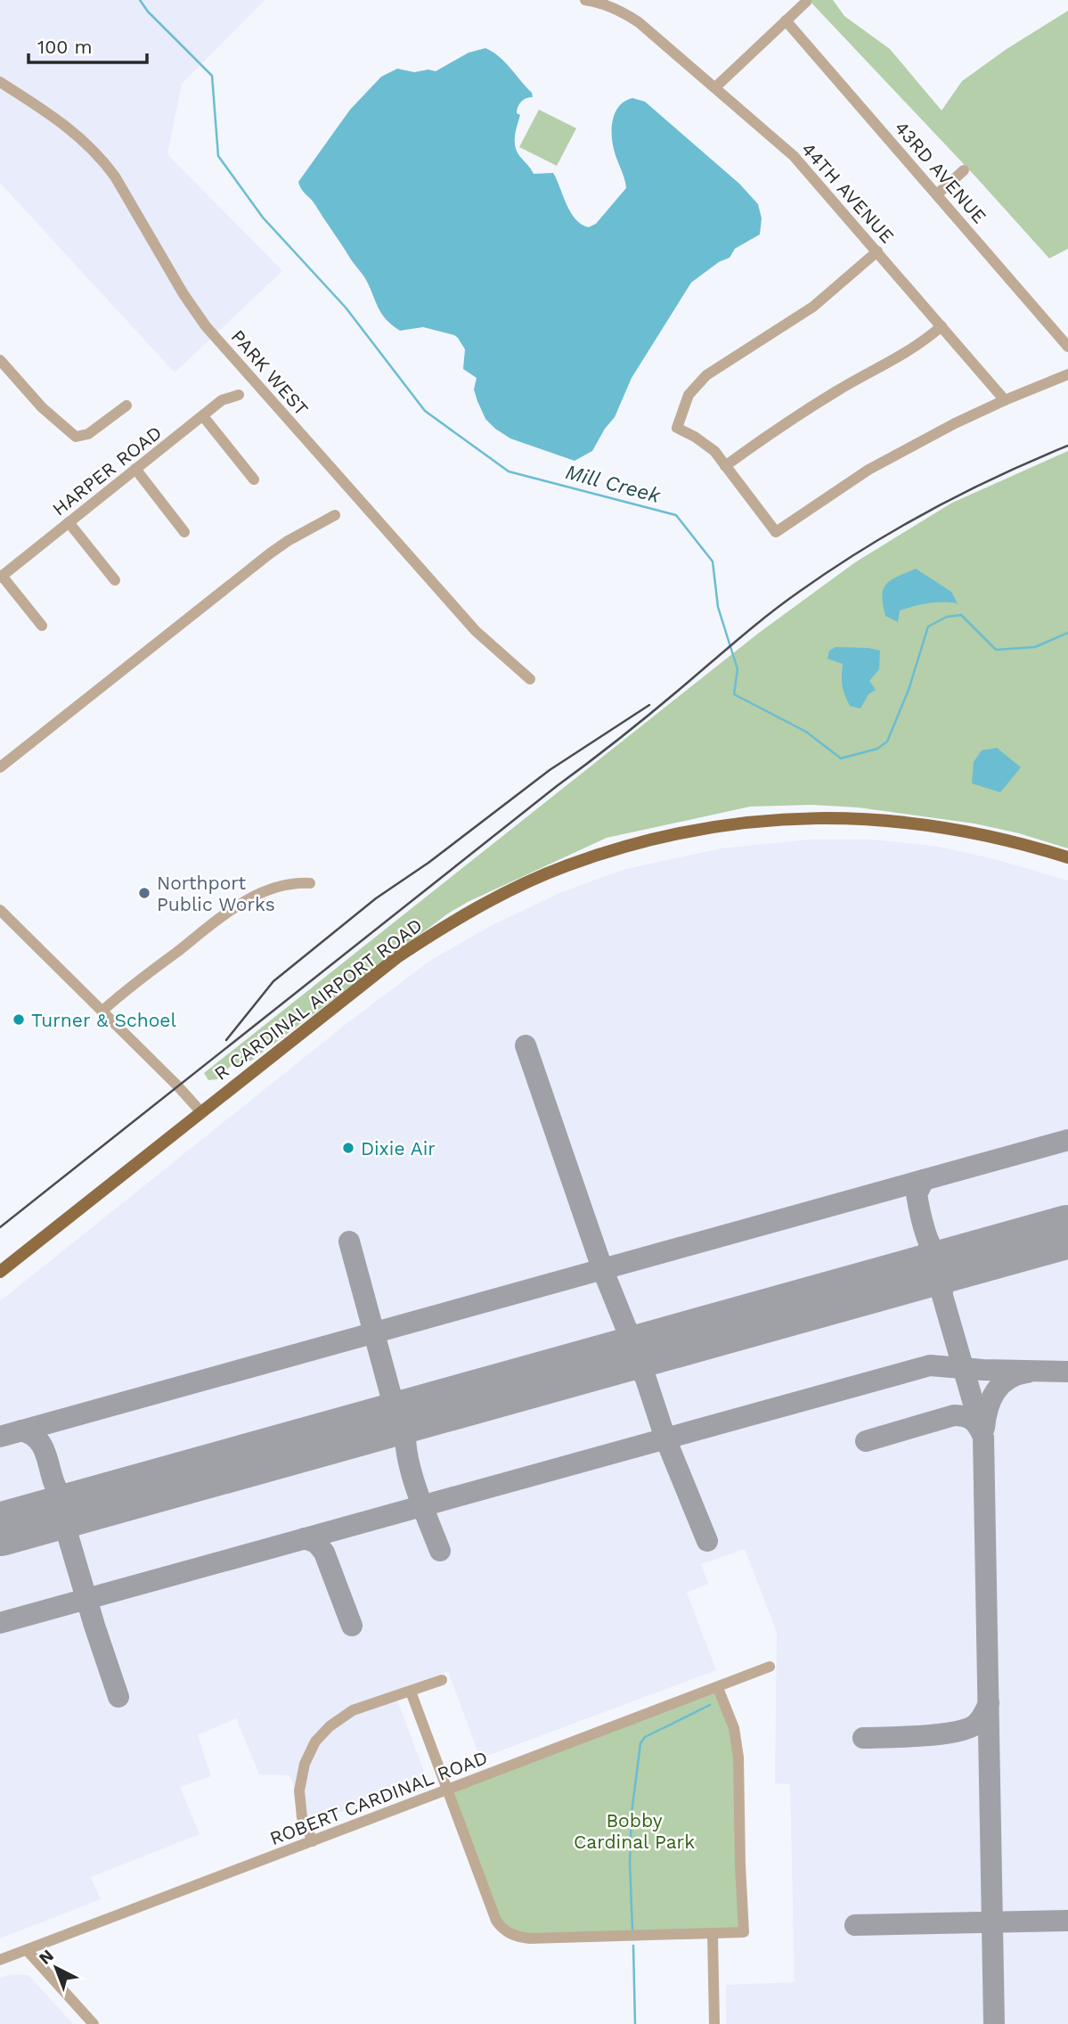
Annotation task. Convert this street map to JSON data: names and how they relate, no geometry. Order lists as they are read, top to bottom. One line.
{"streets":{"main road":["R CARDINAL AIRPORT ROAD"],"street":["43RD AVENUE","44TH AVENUE","PARK WEST","HARPER ROAD","ROBERT CARDINAL ROAD"]},"water":["Mill Creek"],"parks":["Bobby Cardinal Park"],"places":["Northport Public Works","Turner & Schoel","Dixie Air"],"scale_bar":"100 m","north":"top left"}
